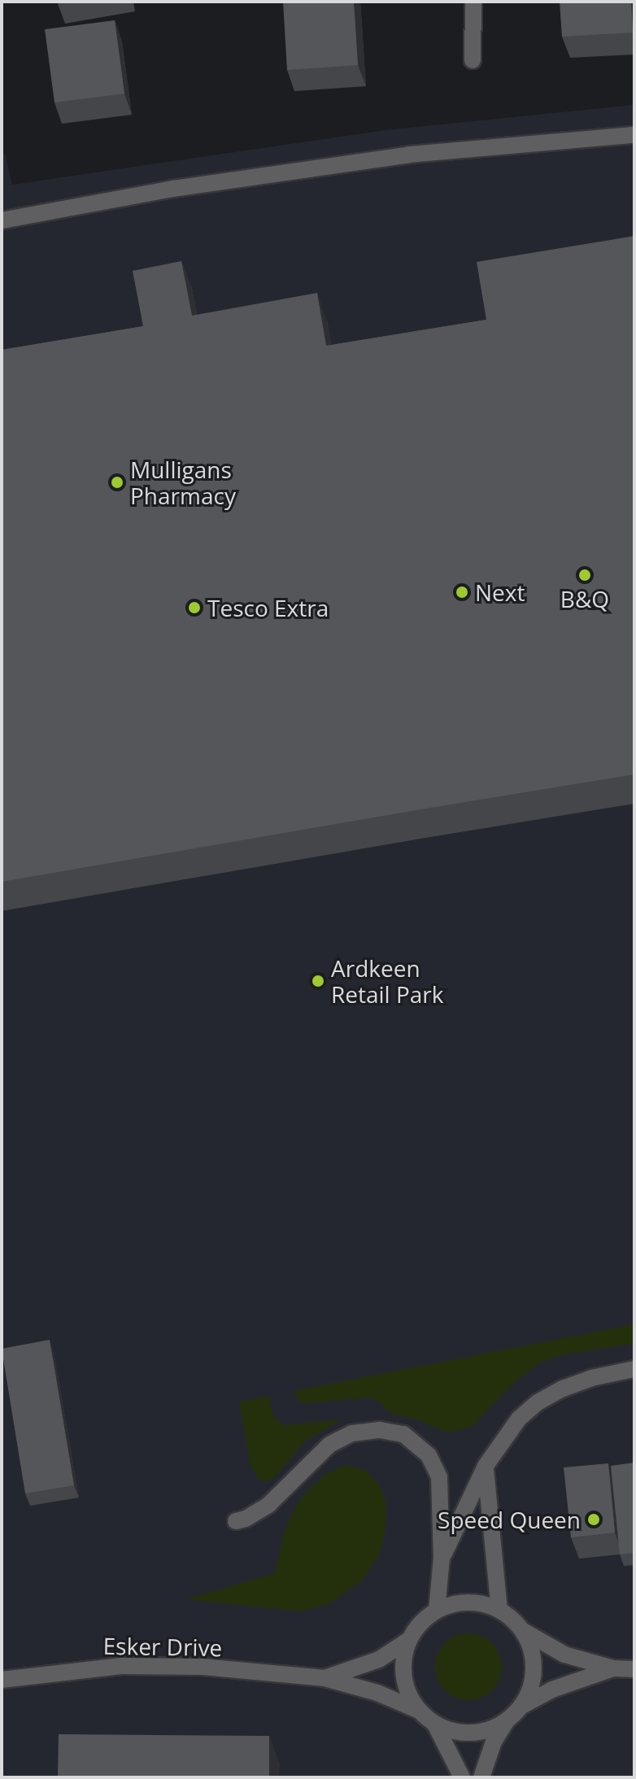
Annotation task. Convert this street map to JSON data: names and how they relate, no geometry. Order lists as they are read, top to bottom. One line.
{"streets":{"street":["Esker Drive"]},"places":["Mulligans Pharmacy","B&Q","Next","Tesco Extra","Ardkeen Retail Park","Speed Queen"]}
